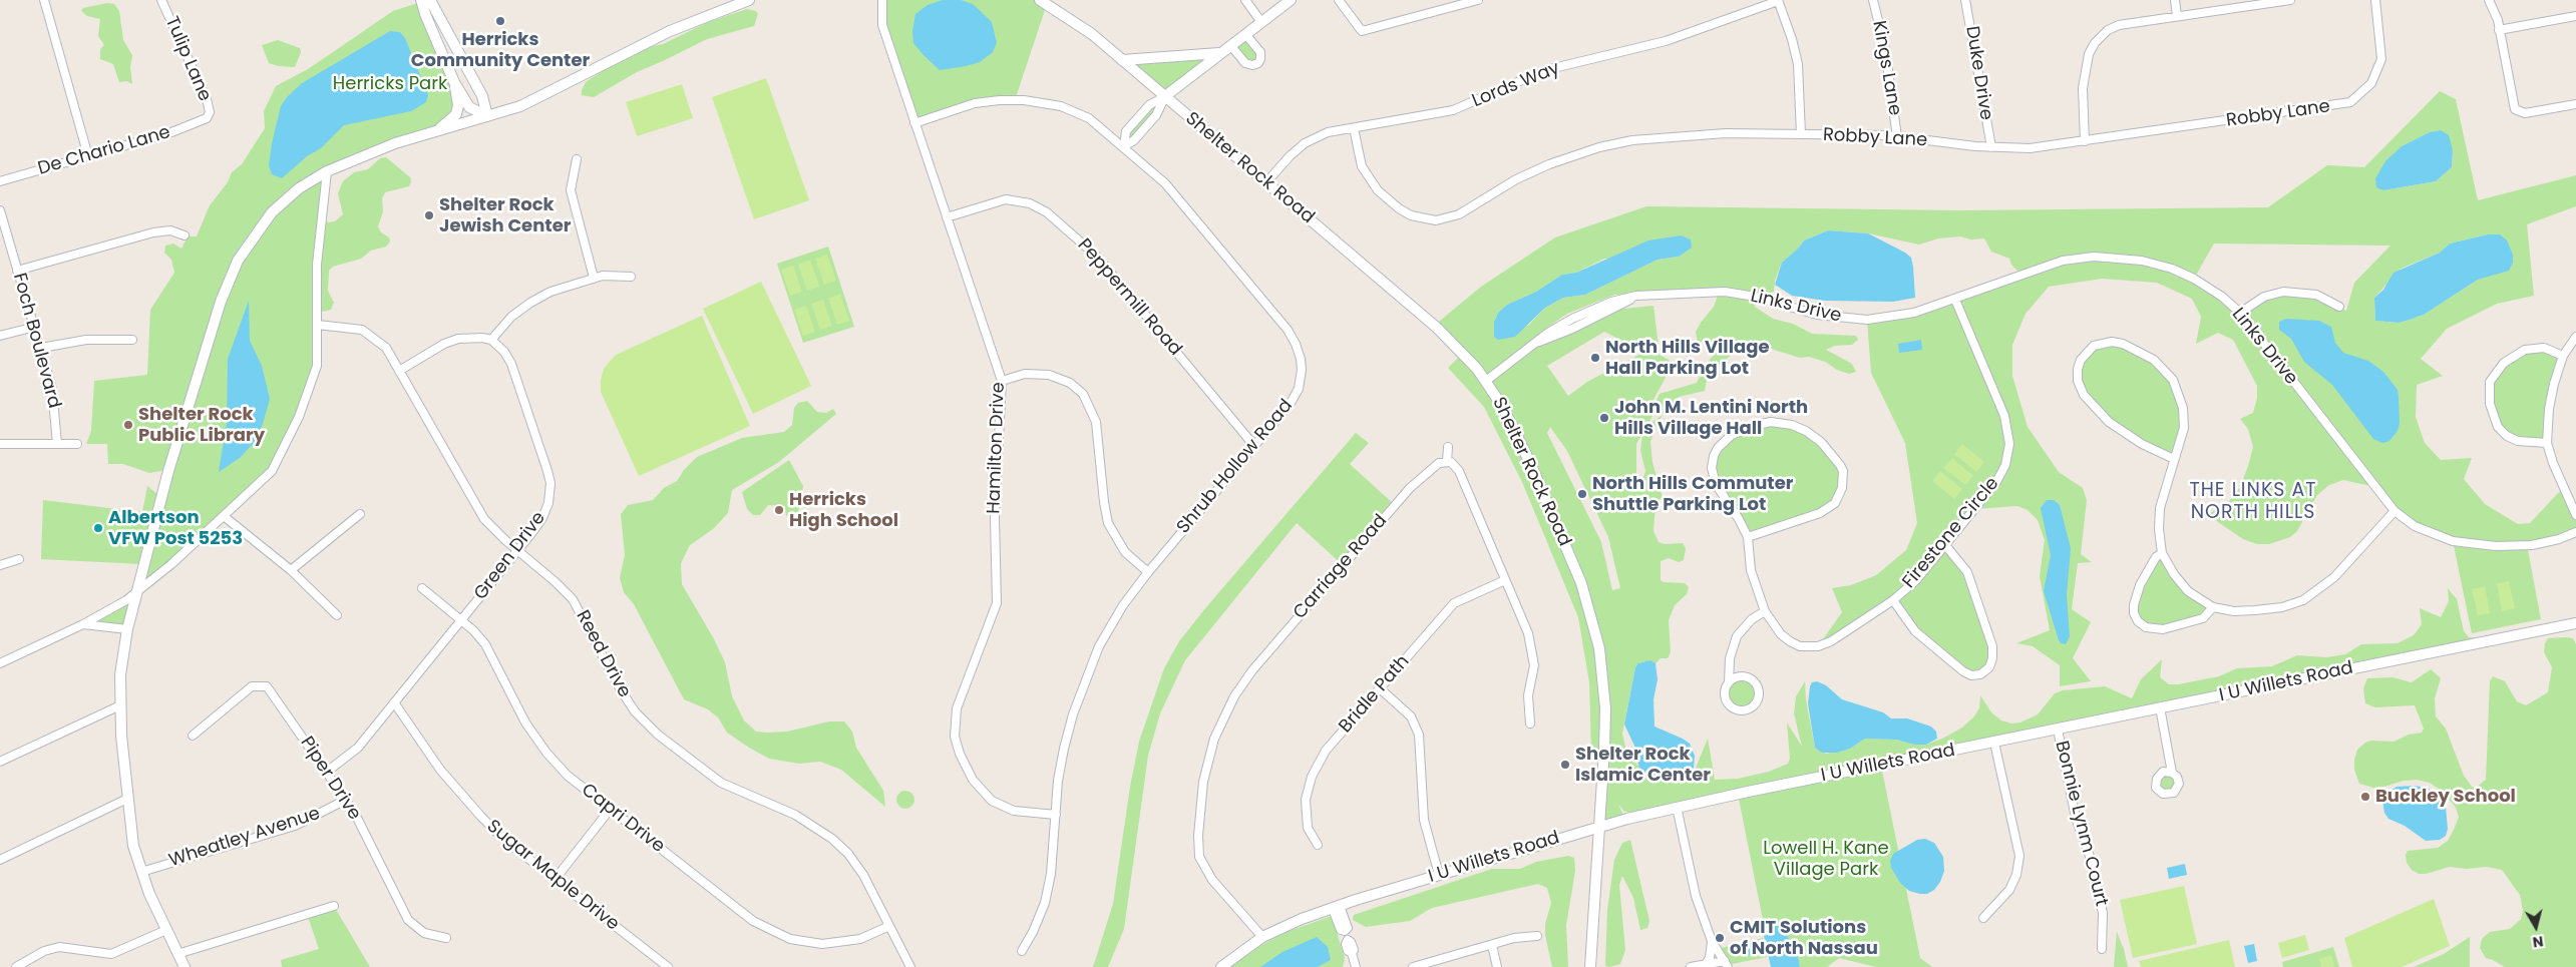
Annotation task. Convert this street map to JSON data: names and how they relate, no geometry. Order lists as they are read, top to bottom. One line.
{"streets":{"main road":["Shelter Rock Road","I U Willets Road"],"street":["Tulip Lane","Kings Lane","Duke Drive","Lords Way","Robby Lane","De Chario Lane","Peppermill Road","Links Drive","Foch Boulevard","Hamilton Drive","Shrub Hollow Road","Firestone Circle","Green Drive","Carriage Road","Reed Drive","Bridle Path","Piper Drive","Capri Drive","Bonnie Lynm Court","Wheatley Avenue","Sugar Maple Drive"]},"crossings":[["Tulip Lane","De Chario Lane"],["Kings Lane","Robby Lane"],["Duke Drive","Robby Lane"],["Lords Way","Robby Lane"],["Lords Way","Shelter Rock Road"],["Shelter Rock Road","Links Drive"],["Shelter Rock Road","I U Willets Road"],["Peppermill Road","Hamilton Drive"],["Peppermill Road","Shrub Hollow Road"],["Links Drive","Firestone Circle"],["Hamilton Drive","Shrub Hollow Road"],["Green Drive","Reed Drive"],["Green Drive","Piper Drive"],["Green Drive","Capri Drive"],["Green Drive","Sugar Maple Drive"],["Carriage Road","I U Willets Road"],["Reed Drive","Capri Drive"],["I U Willets Road","Bonnie Lynm Court"],["Piper Drive","Wheatley Avenue"]],"districts":["THE LINKS AT NORTH HILLS"],"parks":["Herricks Park","Lowell H. Kane Village Park"],"places":["Herricks Community Center","Shelter Rock Jewish Center","North Hills Village Hall Parking Lot","John M. Lentini North Hills Village Hall","Shelter Rock Public Library","North Hills Commuter Shuttle Parking Lot","Herricks High School","Albertson VFW Post 5253","Shelter Rock Islamic Center","Buckley School","CMIT Solutions of North Nassau"],"north":"bottom"}
